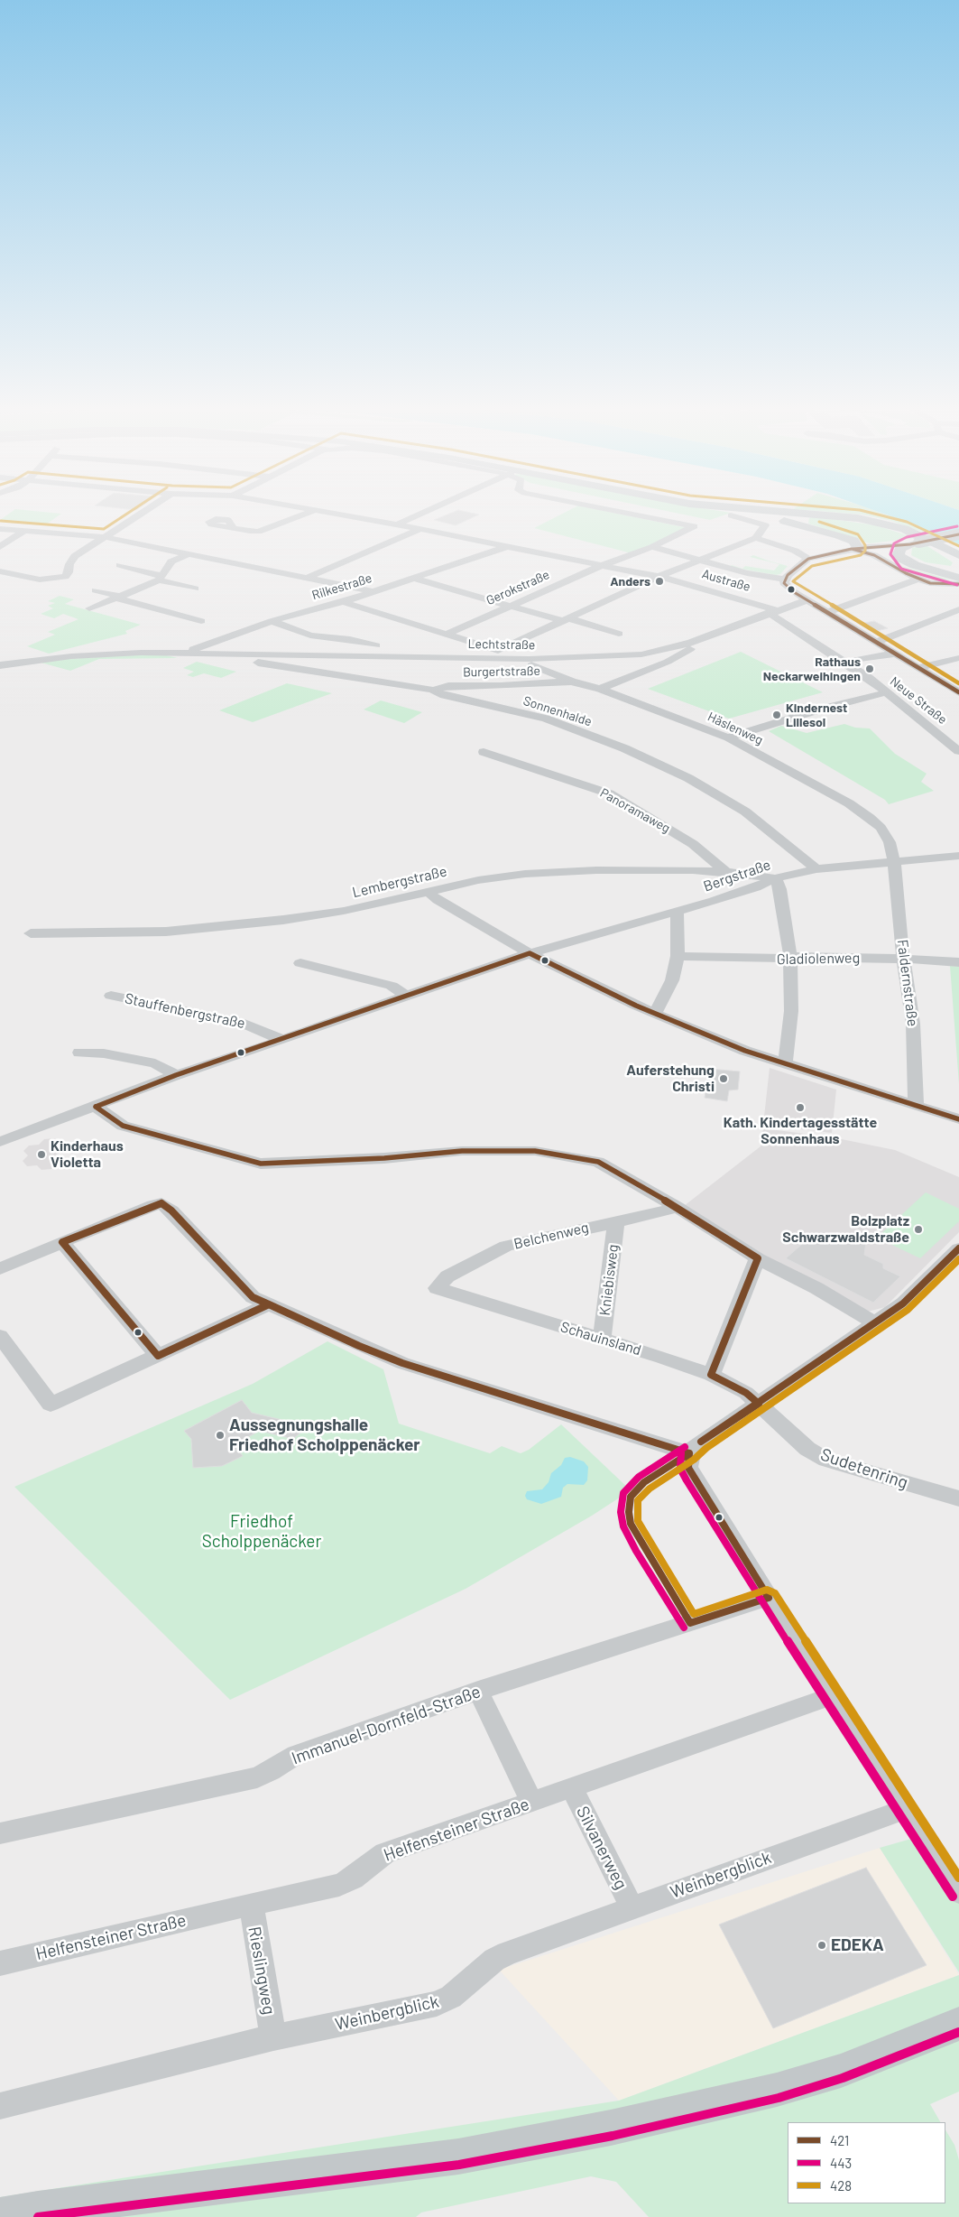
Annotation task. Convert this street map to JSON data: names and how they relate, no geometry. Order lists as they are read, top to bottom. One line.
{"streets":{"street":["Austraße","Rilkestraße","Gerokstraße","Lechtstraße","Burgertstraße","Neue Straße","Sonnenhalde","Häslenweg","Panoramaweg","Bergstraße","Lembergstraße","Gladiolenweg","Faldernstraße","Stauffenbergstraße","Belchenweg","Kniebisweg","Schauinsland","Sudetenring","Immanuel-Dornfeld-Straße","Helfensteiner Straße","Silvanerweg","Weinbergblick","Rieslingweg"]},"crossings":[["Austraße","Rilkestraße"],["Austraße","Gerokstraße"],["Austraße","Lechtstraße"],["Austraße","Neue Straße"],["Rilkestraße","Lechtstraße"],["Lechtstraße","Neue Straße"],["Burgertstraße","Sonnenhalde"],["Burgertstraße","Häslenweg"],["Sonnenhalde","Bergstraße"],["Häslenweg","Bergstraße"],["Häslenweg","Faldernstraße"],["Panoramaweg","Lembergstraße"],["Bergstraße","Lembergstraße"],["Bergstraße","Faldernstraße"],["Bergstraße","Stauffenbergstraße"],["Gladiolenweg","Faldernstraße"],["Belchenweg","Kniebisweg"],["Belchenweg","Schauinsland"],["Kniebisweg","Schauinsland"],["Schauinsland","Sudetenring"],["Helfensteiner Straße","Silvanerweg"],["Helfensteiner Straße","Rieslingweg"],["Silvanerweg","Weinbergblick"],["Weinbergblick","Rieslingweg"]],"parks":["Friedhof Scholppenäcker"],"places":["Anders","Rathaus Neckarweihingen","Kindernest Lillesol","Auferstehung Christi","Kath. Kindertagesstätte Sonnenhaus","Kinderhaus Violetta","Bolzplatz Schwarzwaldstraße","Aussegnungshalle Friedhof Scholppenäcker","EDEKA"],"lines":["transit line 428","transit line 443","transit line 421"],"legend":["421","443","428"]}
